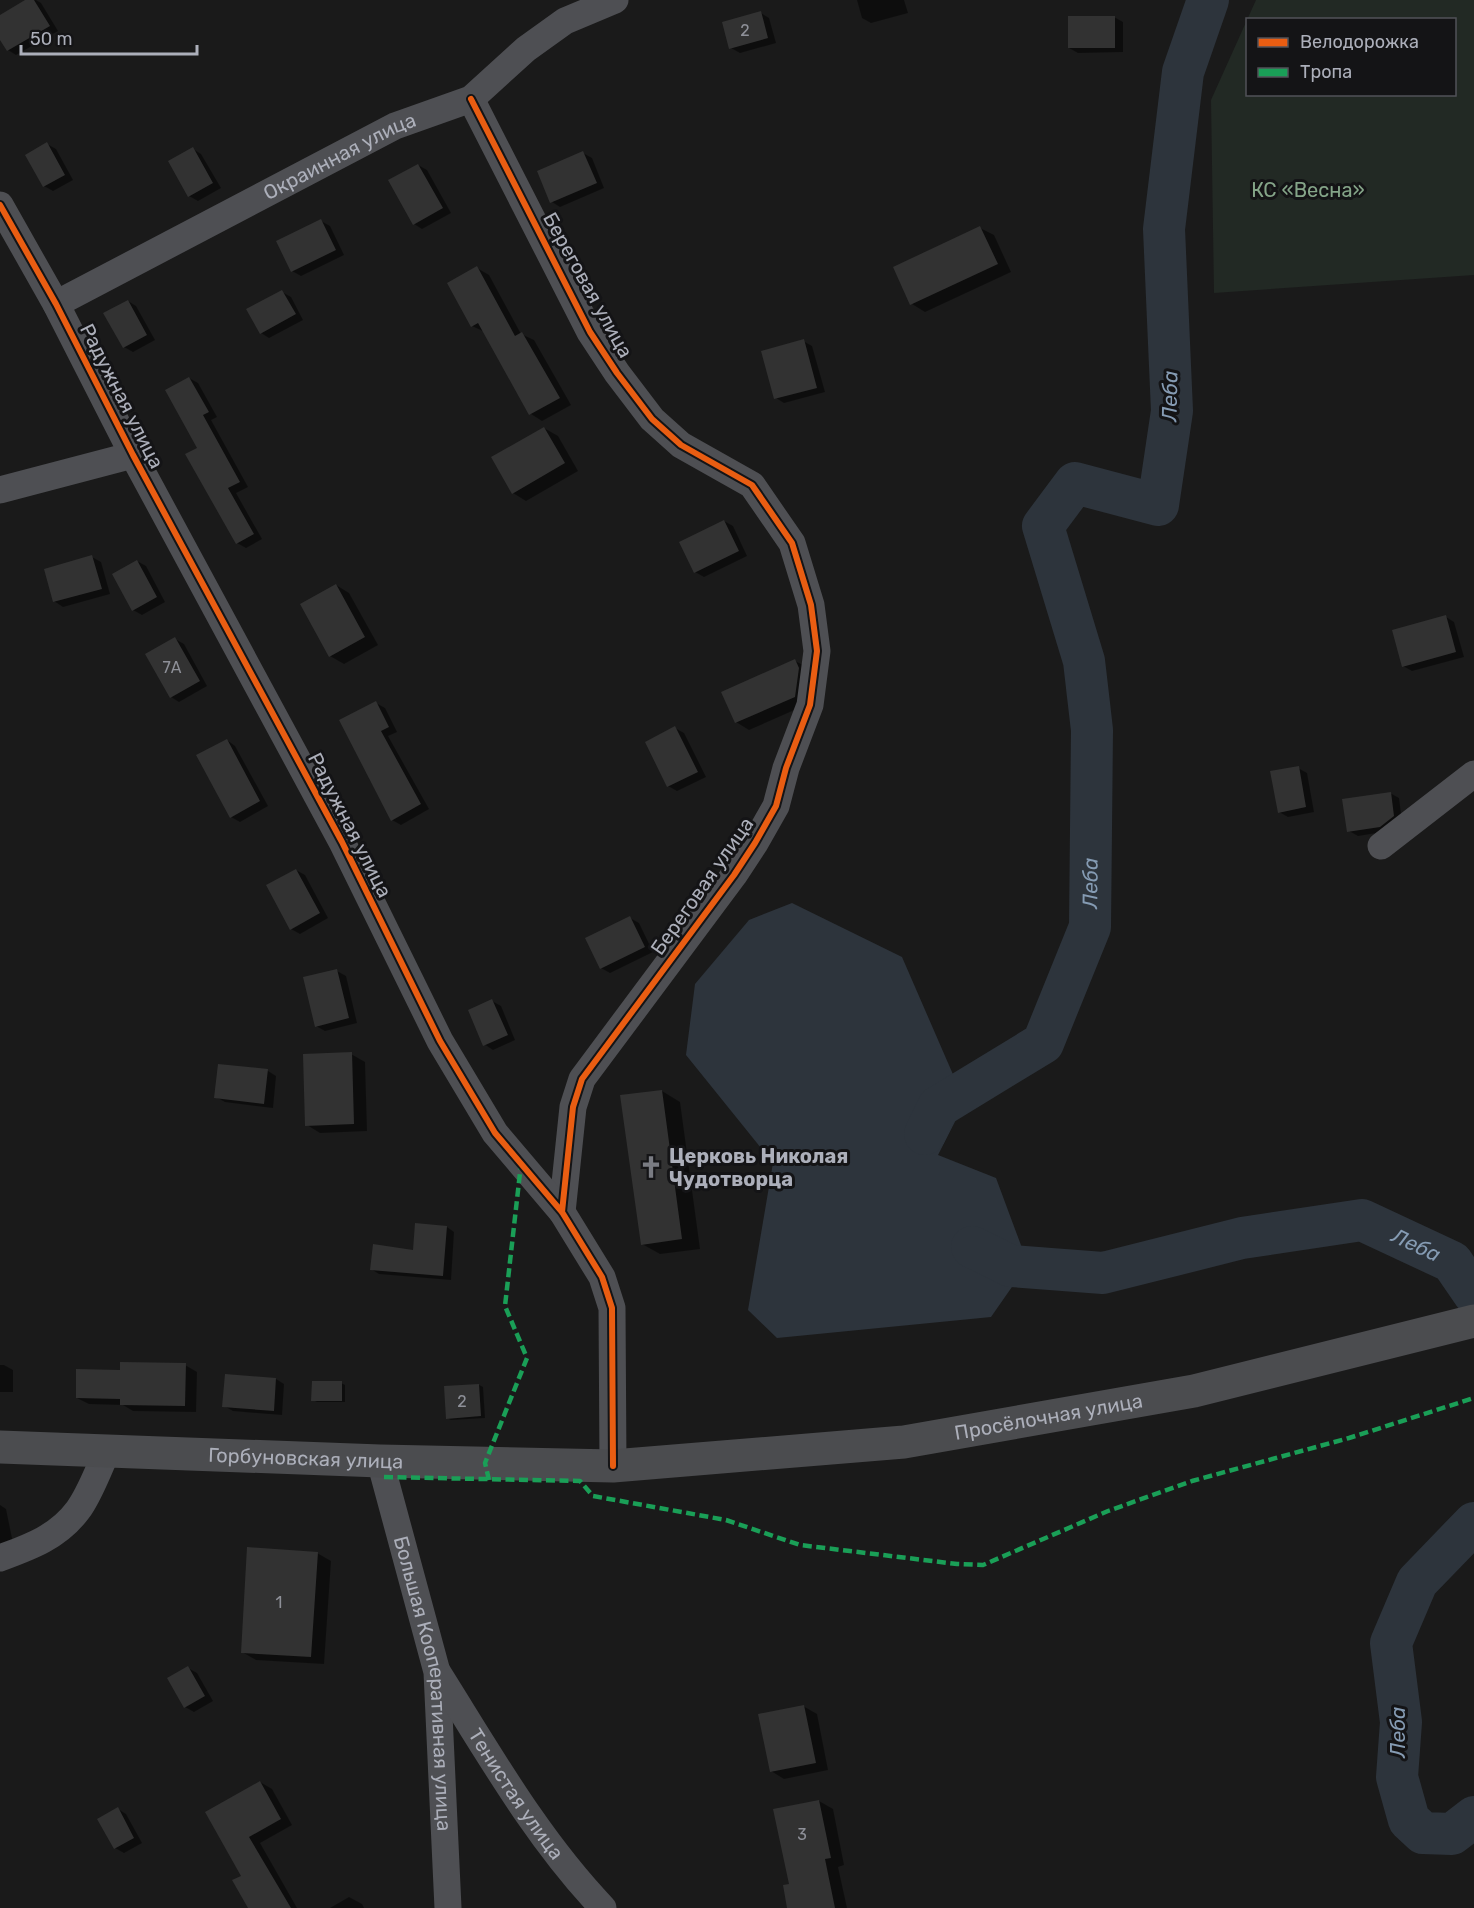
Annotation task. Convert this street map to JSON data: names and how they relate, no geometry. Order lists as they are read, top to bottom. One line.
{"streets":{"main road":["Просёлочная улица","Горбуновская улица"],"street":["Окраинная улица","Береговая улица","Радужная улица","Большая Кооперативная улица","Тенистая улица"]},"crossings":[["Окраинная улица","Береговая улица"],["Окраинная улица","Радужная улица"],["Береговая улица","Радужная улица"],["Радужная улица","Просёлочная улица"],["Радужная улица","Горбуновская улица"],["Просёлочная улица","Горбуновская улица"],["Горбуновская улица","Большая Кооперативная улица"],["Большая Кооперативная улица","Тенистая улица"]],"water":["Леба"],"parks":["КС «Весна»"],"places":{"church":["Церковь Николая Чудотворца"]},"house_numbers":["2","7А","2","1","3"],"legend":["Велодорожка","Тропа"],"scale_bar":"50 m"}
